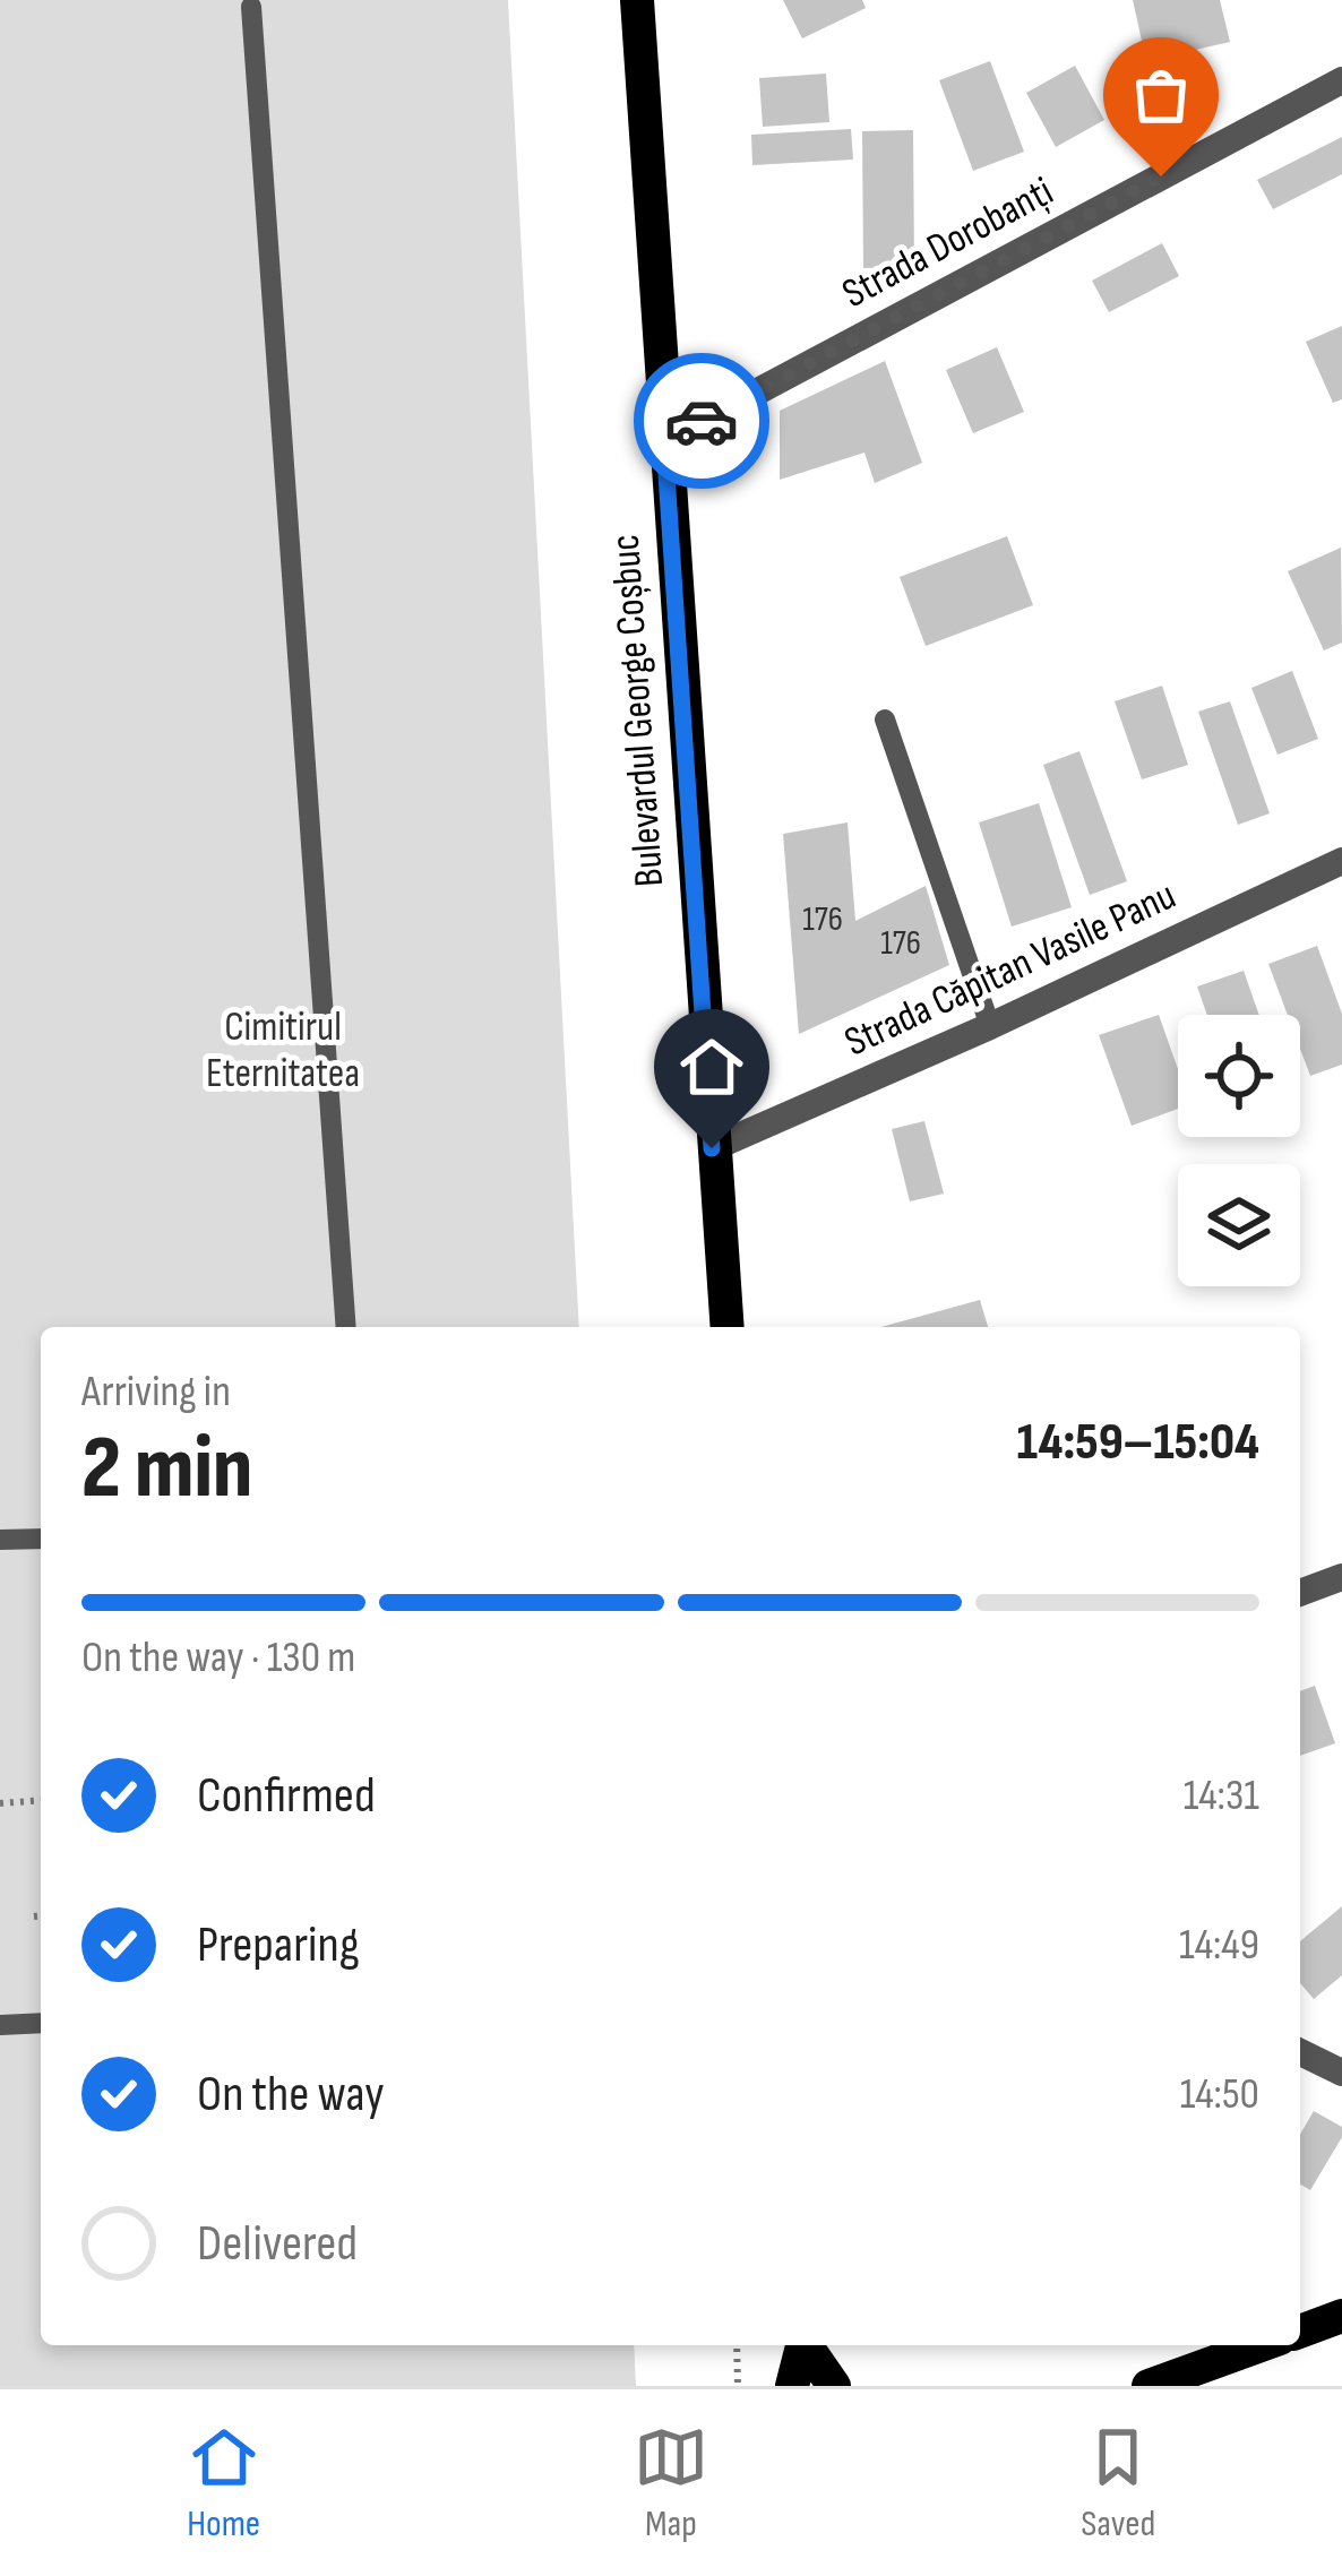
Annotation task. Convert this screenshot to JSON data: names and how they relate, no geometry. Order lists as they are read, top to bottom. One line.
{"streets":{"main road":["Bulevardul George Coșbuc"],"street":["Strada Dorobanți","Strada Căpitan Vasile Panu"]},"crossings":[["Strada Dorobanți","Bulevardul George Coșbuc"],["Bulevardul George Coșbuc","Strada Căpitan Vasile Panu"]],"parks":["Cimitirul Eternitatea"],"house_numbers":["176","176"],"page":{"heading":["2 min","Arriving in","14:59–15:04"],"bar":"On the way · 130 m","list":[["Confirmed","14:31"],["Preparing","14:49"],["On the way","14:50"],"Delivered"],"tabs":["Home","Map","Saved"]}}
